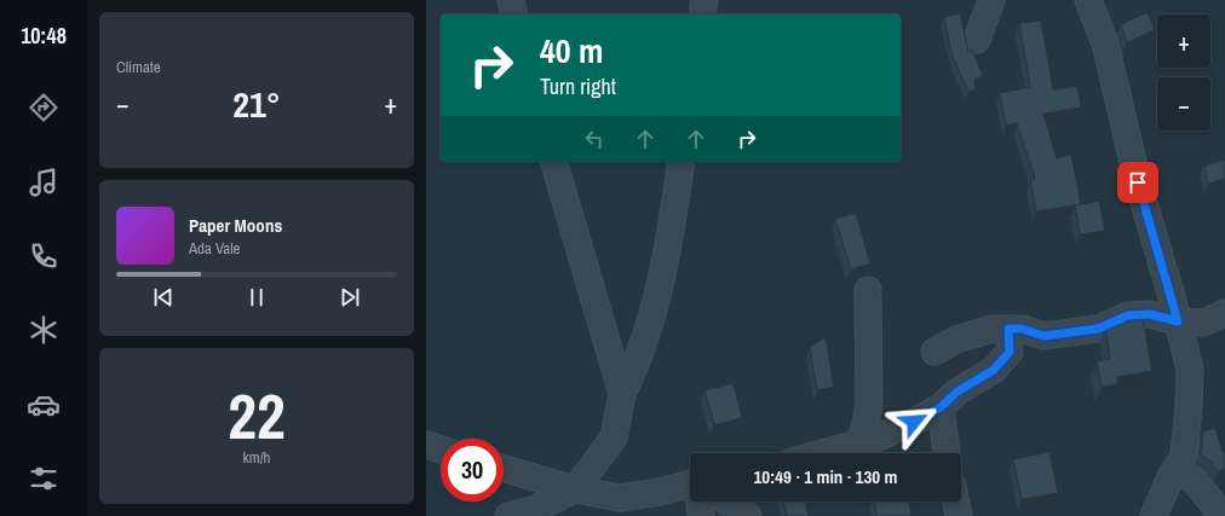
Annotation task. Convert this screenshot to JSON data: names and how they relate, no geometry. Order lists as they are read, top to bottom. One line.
{"page":{"tabs":"10:48","tile":["Climate",["22","km/h"]],"map_buttons":["+","−"],"turn":["40 m","Turn right"],"heat":["−","21°","+"],"song":["Paper Moons","Ada Vale"],"limit":"30","trip":"10:49 · 1 min · 130 m"}}
